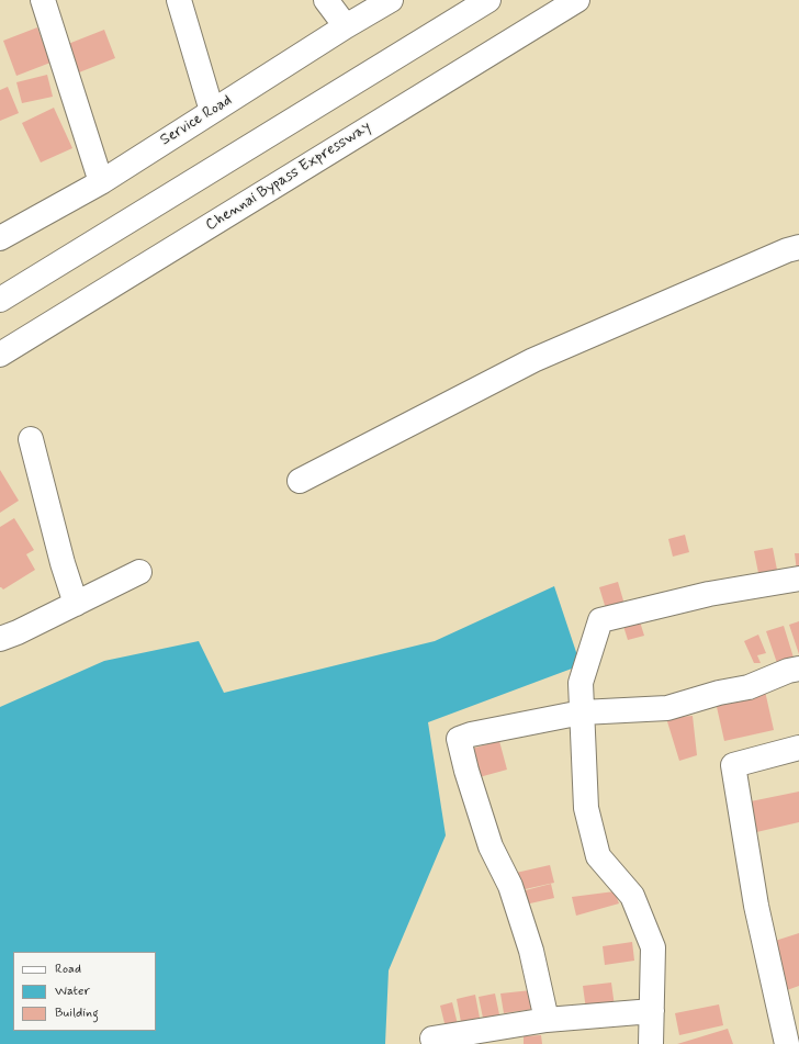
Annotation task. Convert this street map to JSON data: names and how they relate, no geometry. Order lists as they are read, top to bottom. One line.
{"streets":{"main road":["Service Road","Chennai Bypass Expressway"]},"legend":["Road","Water","Building"]}
